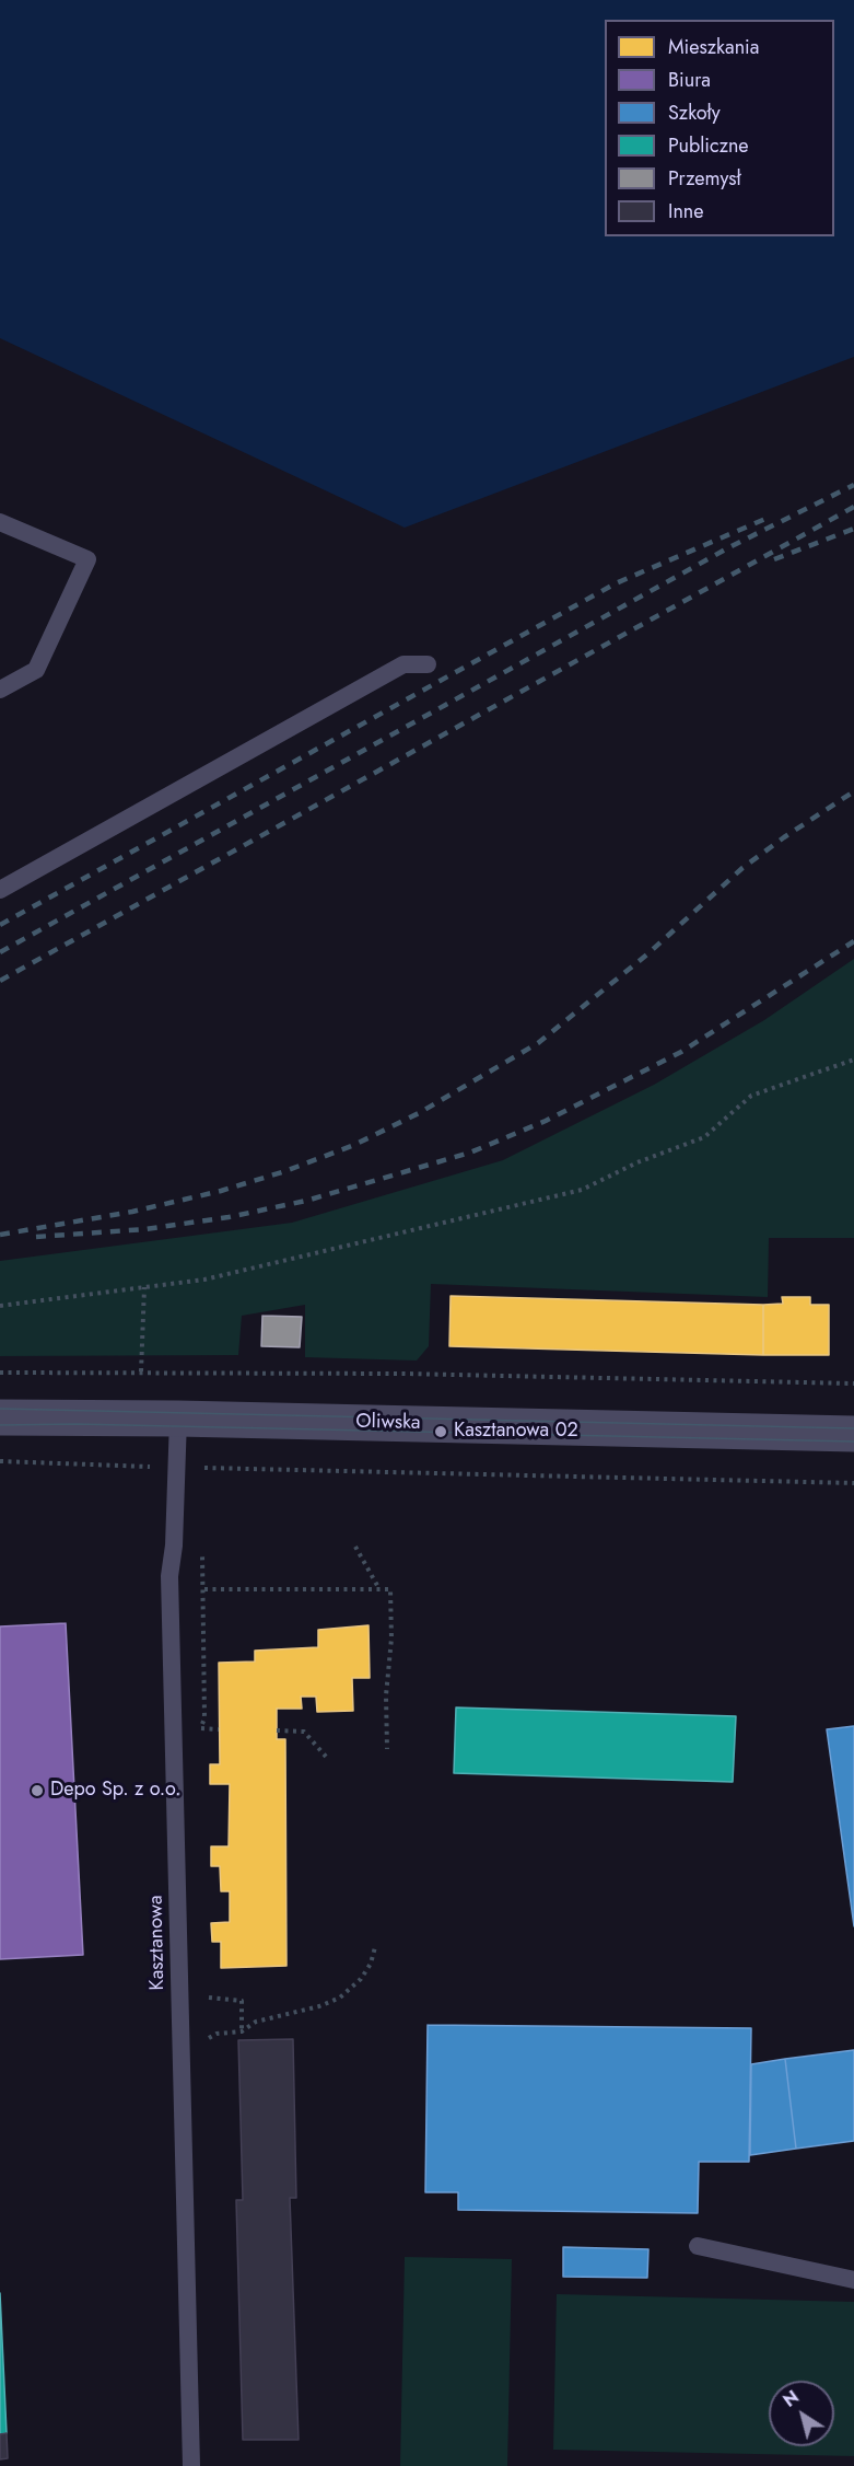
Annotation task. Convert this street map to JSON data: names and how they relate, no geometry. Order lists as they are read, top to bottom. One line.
{"streets":{"street":["Oliwska"],"lane":["Kasztanowa"]},"crossings":[["Oliwska","Kasztanowa"]],"places":["Kasztanowa 02","Depo Sp. z o.o."],"legend":["Mieszkania","Biura","Szkoły","Publiczne","Przemysł","Inne"],"north":"top left"}
